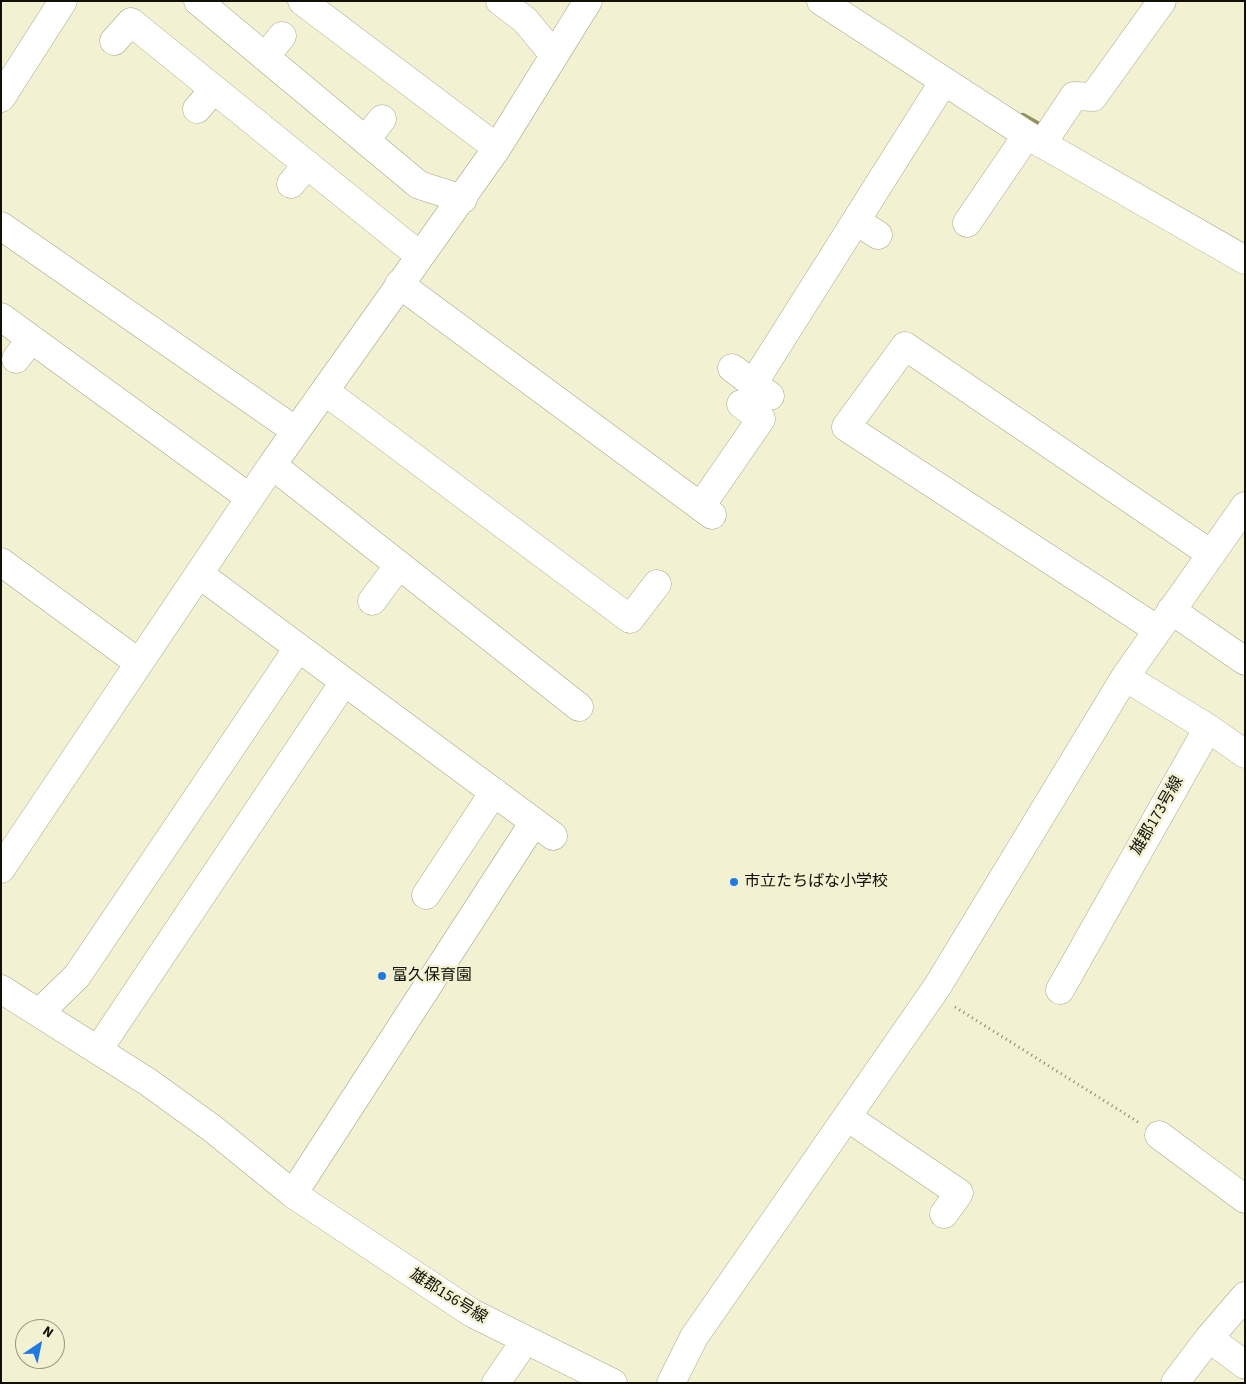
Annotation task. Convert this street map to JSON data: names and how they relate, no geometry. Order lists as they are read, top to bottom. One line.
{"streets":{"street":["雄郡173号線","雄郡156号線"]},"places":["市立たちばな小学校","富久保育園"],"north":"top right"}
